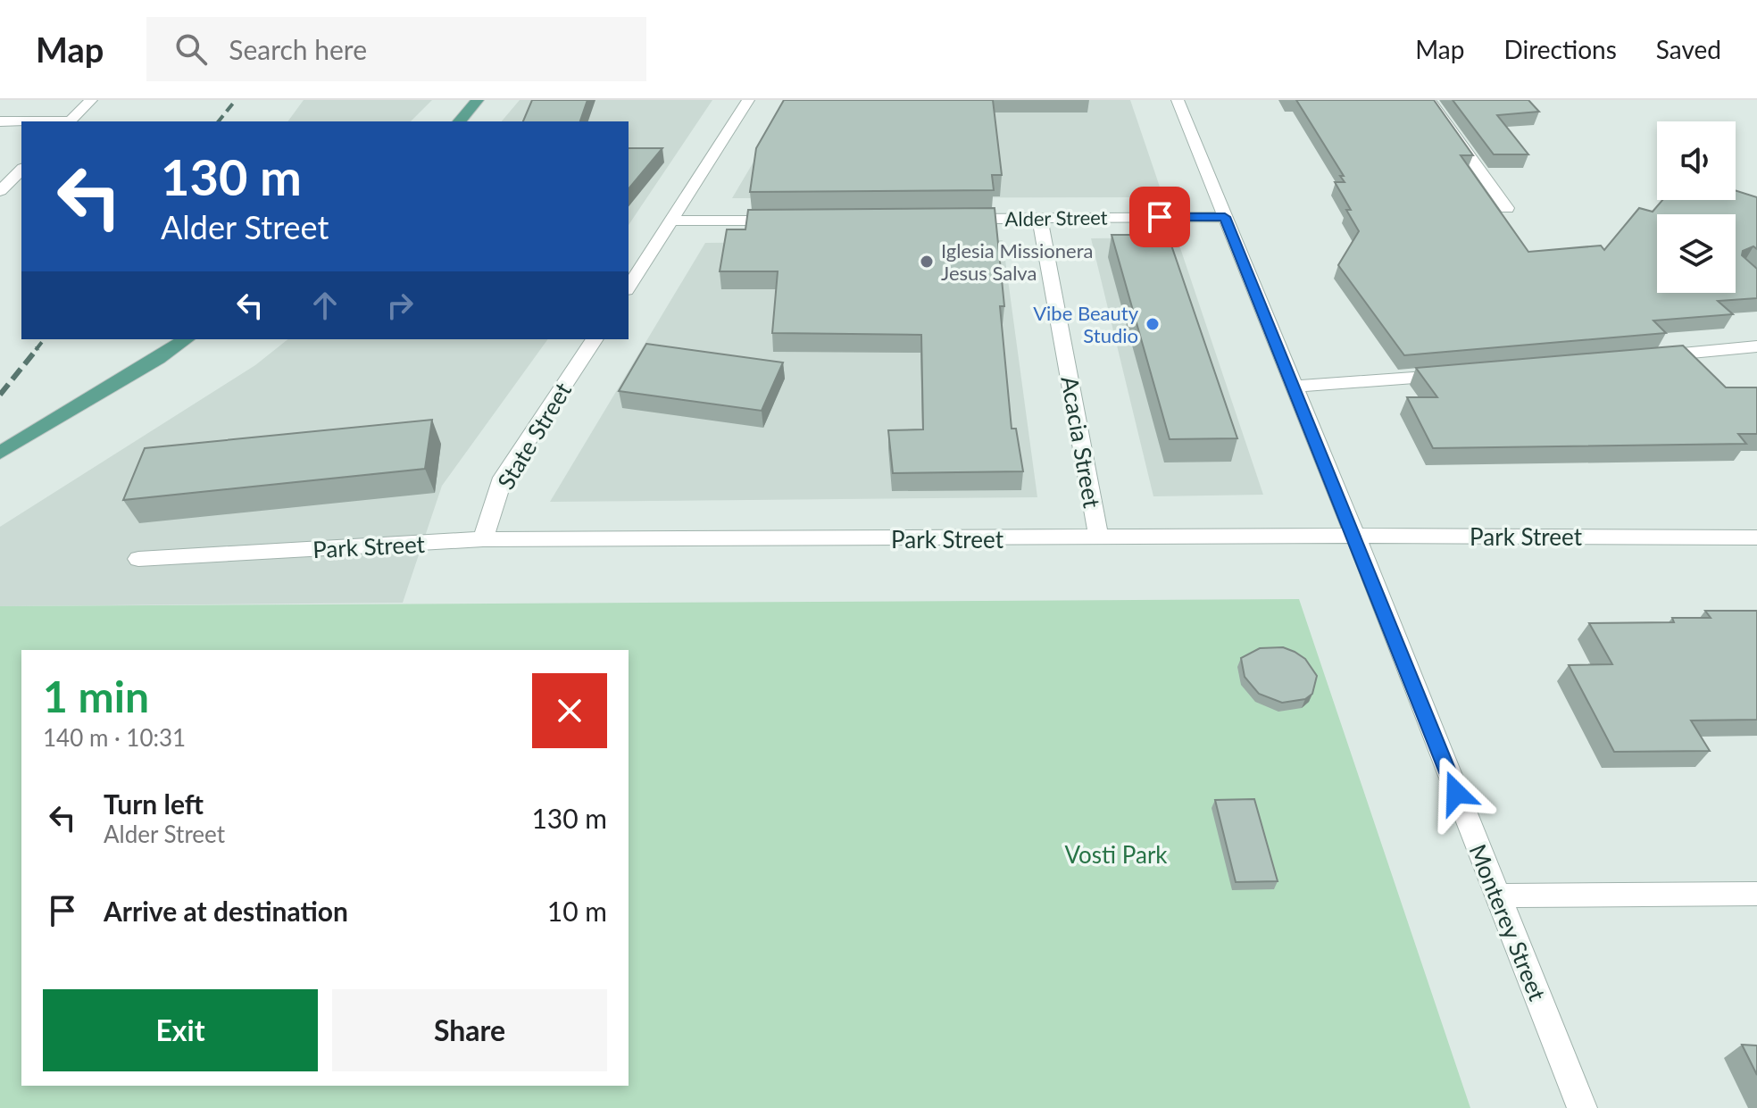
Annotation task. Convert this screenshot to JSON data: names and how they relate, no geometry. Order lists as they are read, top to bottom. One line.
{"streets":{"street":["Alder Street","State Street","Acacia Street","Park Street","Monterey Street"]},"crossings":[["Alder Street","Acacia Street"],["Alder Street","Monterey Street"],["State Street","Park Street"],["Acacia Street","Park Street"],["Park Street","Monterey Street"]],"parks":["Vosti Park"],"places":["Iglesia Missionera Jesus Salva","Vibe Beauty Studio"],"page":{"header":"Map","search":"Search here","nav":["Map","Directions","Saved"],"turn":["130 m","Alder Street"],"heading":["1 min","140 m · 10:31"],"list":[{"name":"Turn left","note":"Alder Street","value":"130 m"},{"name":"Arrive at destination","value":"10 m"}],"buttons":["Exit","Share"]}}
